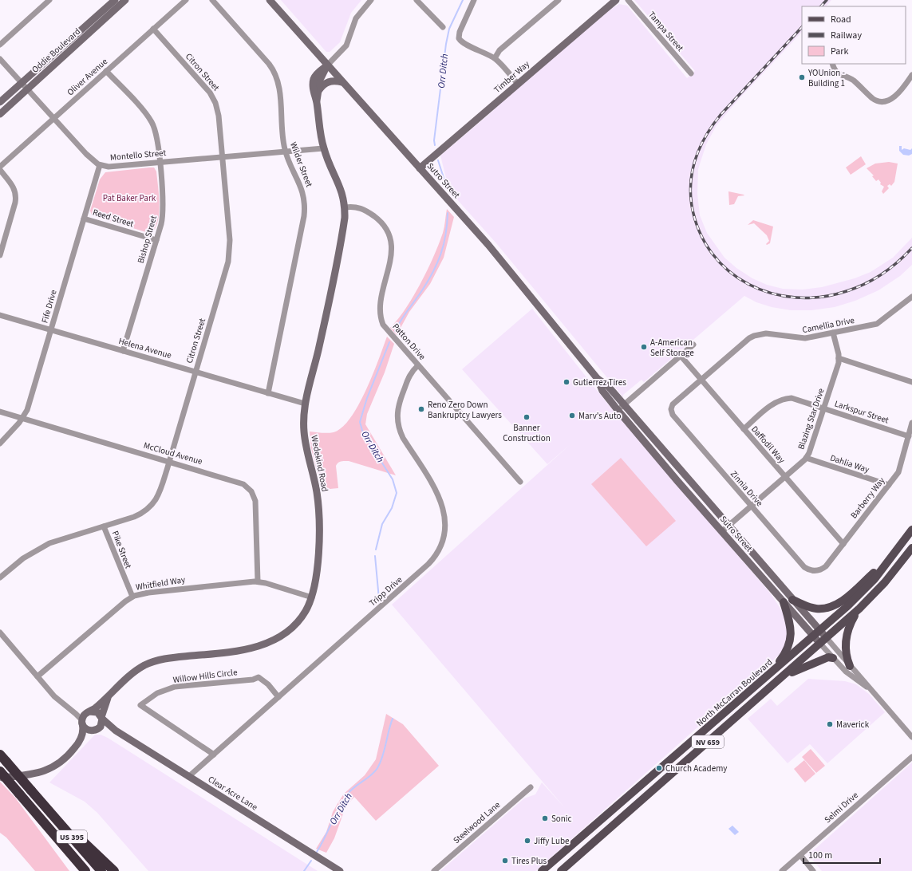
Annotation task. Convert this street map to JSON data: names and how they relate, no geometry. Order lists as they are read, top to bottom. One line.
{"streets":{"highway":["US 395"],"main road":["North McCarran Boulevard","NV 659"],"street":["Tampa Street","Oddie Boulevard","Citron Street","Oliver Avenue","Timber Way","Montello Street","Wilder Street","Sutro Street","Reed Street","Bishop Street","Fife Drive","Camellia Drive","Patton Drive","Helena Avenue","Larkspur Street","Blazing Star Drive","Daffodil Way","McCloud Avenue","Wedekind Road","Dahlia Way","Zinnia Drive","Barberry Way","Pike Street","Whitfield Way","Tripp Drive","Willow Hills Circle","Clear Acre Lane","Selmi Drive","Steelwood Lane"]},"crossings":[["Oddie Boulevard","Montello Street"],["Citron Street","Oliver Avenue"],["Citron Street","Montello Street"],["Citron Street","Helena Avenue"],["Citron Street","McCloud Avenue"],["Citron Street","Pike Street"],["Oliver Avenue","Montello Street"],["Oliver Avenue","Bishop Street"],["Timber Way","Sutro Street"],["Montello Street","Wilder Street"],["Montello Street","Bishop Street"],["Montello Street","Fife Drive"],["Montello Street","Wedekind Road"],["Wilder Street","Helena Avenue"],["Sutro Street","Blazing Star Drive"],["Sutro Street","Wedekind Road"],["Sutro Street","North McCarran Boulevard"],["Sutro Street","NV 659"],["Reed Street","Bishop Street"],["Reed Street","Fife Drive"],["Bishop Street","Helena Avenue"],["Fife Drive","Helena Avenue"],["Fife Drive","McCloud Avenue"],["Camellia Drive","Blazing Star Drive"],["Camellia Drive","Daffodil Way"],["Camellia Drive","Zinnia Drive"],["Patton Drive","Wedekind Road"],["Patton Drive","Tripp Drive"],["Helena Avenue","Wedekind Road"],["Larkspur Street","Blazing Star Drive"],["Larkspur Street","Daffodil Way"],["Larkspur Street","Barberry Way"],["Blazing Star Drive","Daffodil Way"],["Blazing Star Drive","Dahlia Way"],["Blazing Star Drive","Zinnia Drive"],["Daffodil Way","Barberry Way"],["McCloud Avenue","Whitfield Way"],["Wedekind Road","Whitfield Way"],["Wedekind Road","Clear Acre Lane"],["Dahlia Way","Barberry Way"],["Zinnia Drive","Barberry Way"],["Pike Street","Whitfield Way"],["Tripp Drive","Willow Hills Circle"],["Tripp Drive","Clear Acre Lane"]],"water":["Orr Ditch"],"parks":["Pat Baker Park"],"places":["YOUnion - Building 1","A-American Self Storage","Gutierrez Tires","Reno Zero Down Bankruptcy Lawyers","Marv's Auto","Banner Construction","Maverick","Church Academy","Sonic","Jiffy Lube","Tires Plus"],"legend":["Road","Railway","Park"],"scale_bar":"100 m"}
